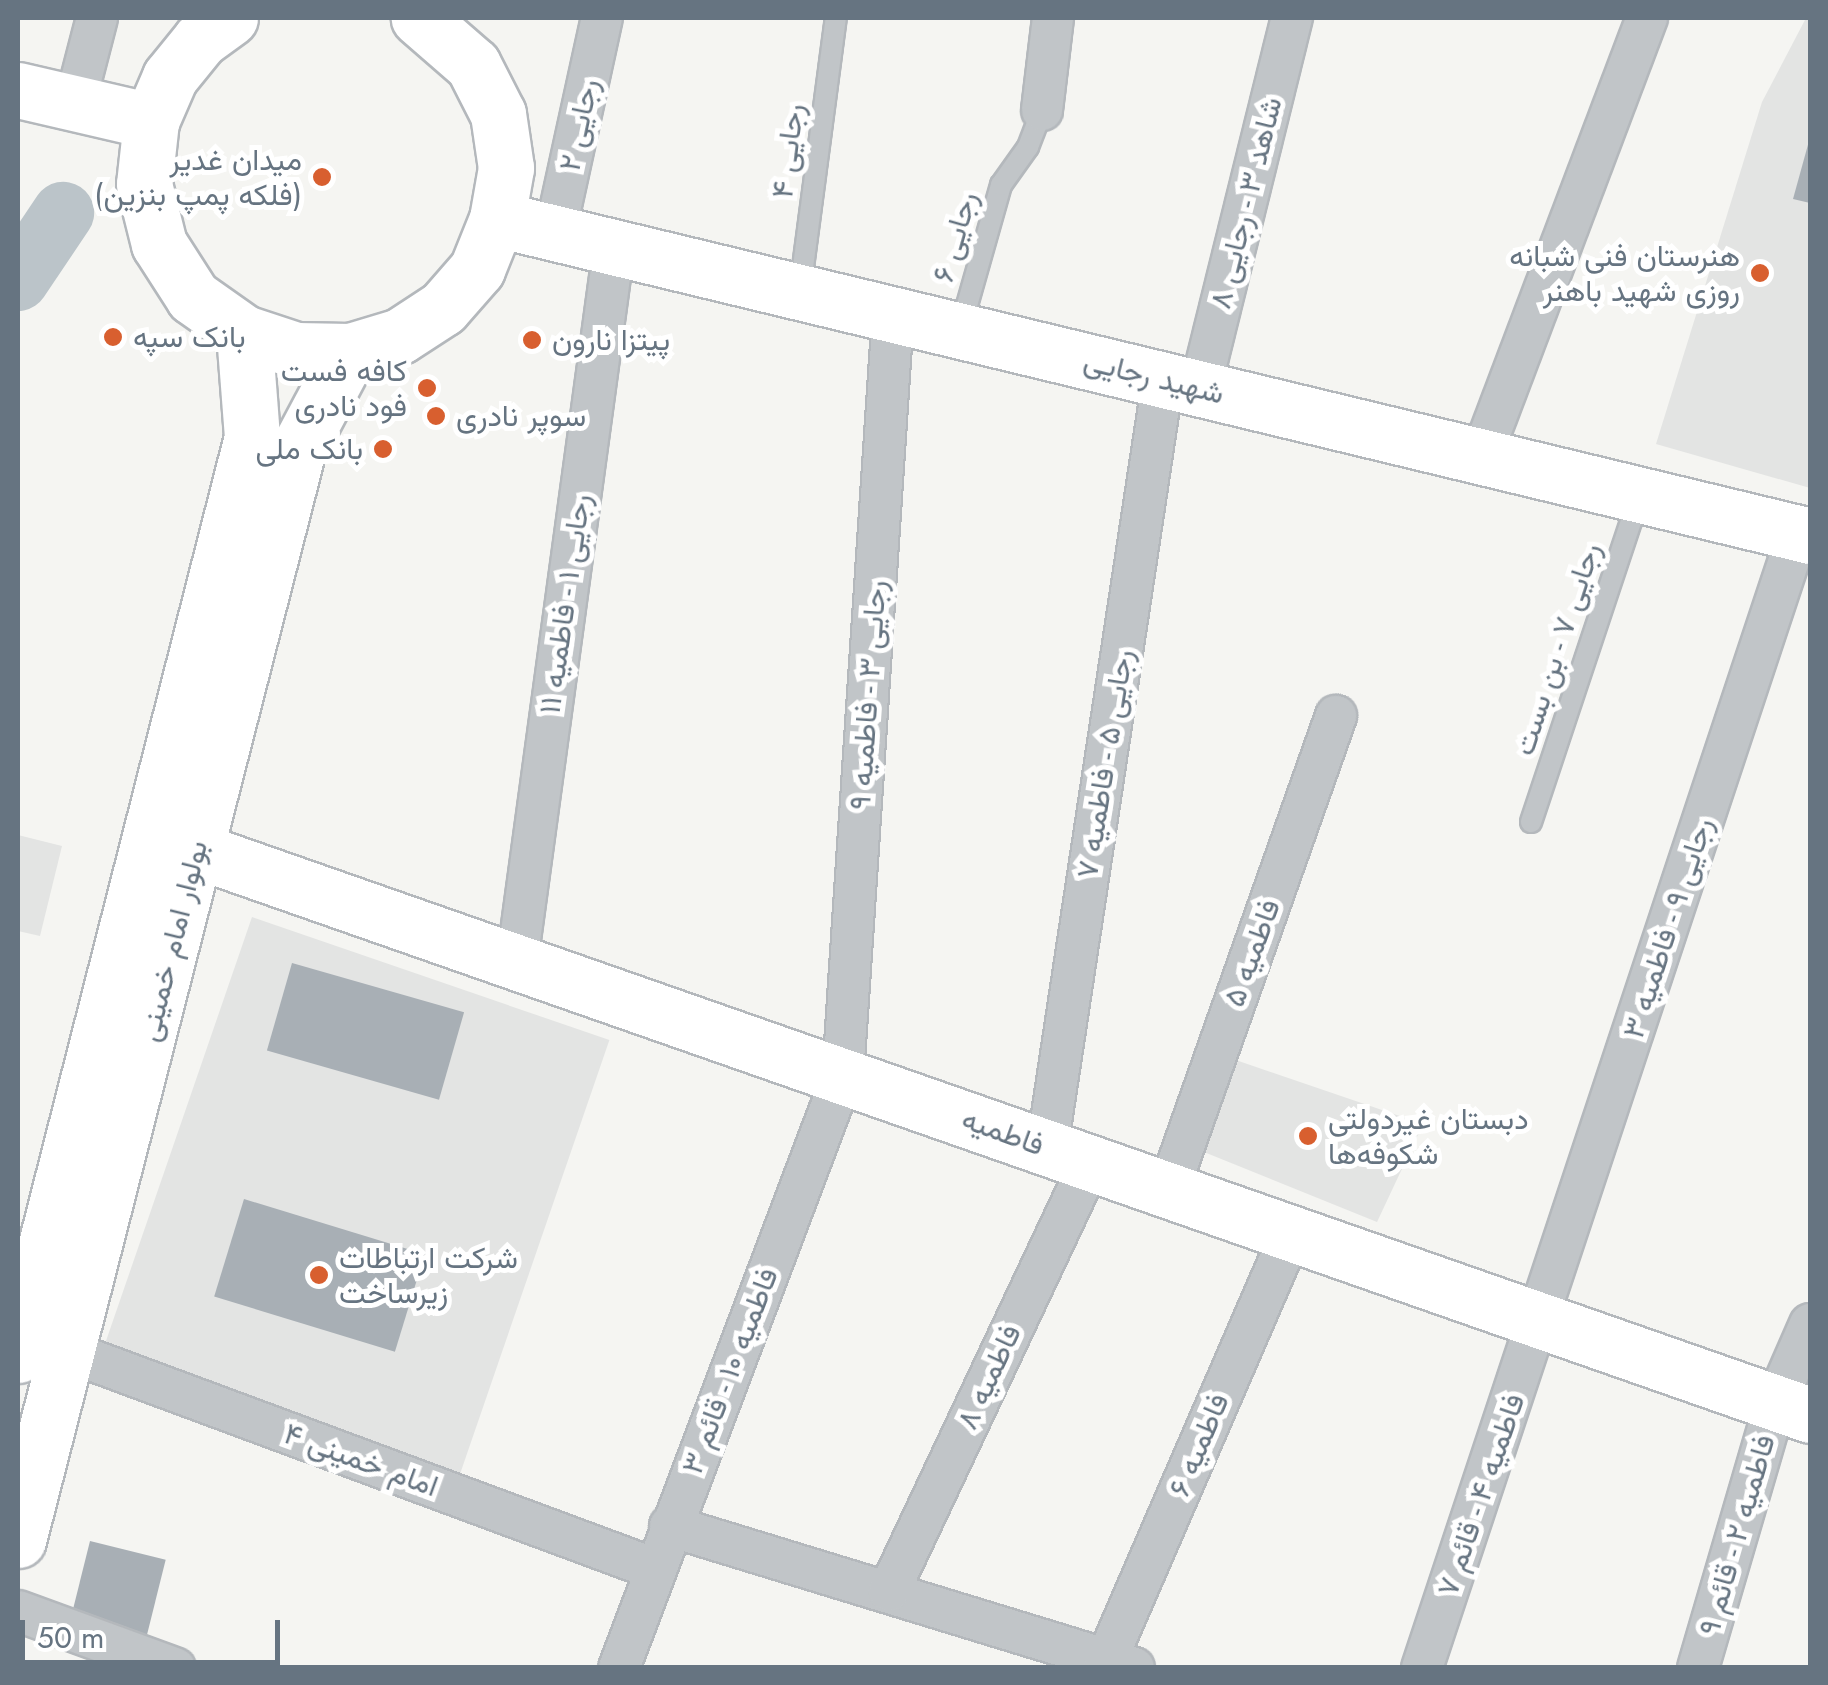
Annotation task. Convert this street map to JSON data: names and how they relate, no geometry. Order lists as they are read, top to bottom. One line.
{"streets":{"main road":["شهید رجایی","بولوار امام خمینی","فاطمیه"],"street":["رجایی ۲","شاهد ۳ - رجایی ۸","رجایی ۱ - فاطمیه ۱۱","رجایی ۳ - فاطمیه ۹","رجایی ۵ - فاطمیه ۷","رجایی ۹ - فاطمیه ۳","فاطمیه ۵","فاطمیه ۱۰ - قائم ۳","فاطمیه ۸","فاطمیه ۶","امام خمینی ۴","فاطمیه ۴ - قائم ۷","فاطمیه ۲ - قائم ۹"],"lane":["رجایی ۴","رجایی ۶","رجایی ۷ - بن بست"]},"crossings":[["رجایی ۲","شهید رجایی"],["رجایی ۴","شهید رجایی"],["شاهد ۳ - رجایی ۸","شهید رجایی"],["شاهد ۳ - رجایی ۸","رجایی ۵ - فاطمیه ۷"],["رجایی ۶","شهید رجایی"],["شهید رجایی","رجایی ۱ - فاطمیه ۱۱"],["شهید رجایی","رجایی ۷ - بن بست"],["شهید رجایی","رجایی ۳ - فاطمیه ۹"],["شهید رجایی","رجایی ۵ - فاطمیه ۷"],["شهید رجایی","رجایی ۹ - فاطمیه ۳"],["رجایی ۱ - فاطمیه ۱۱","فاطمیه"],["رجایی ۳ - فاطمیه ۹","فاطمیه"],["رجایی ۳ - فاطمیه ۹","فاطمیه ۱۰ - قائم ۳"],["رجایی ۵ - فاطمیه ۷","فاطمیه"],["رجایی ۵ - فاطمیه ۷","فاطمیه ۸"],["رجایی ۹ - فاطمیه ۳","فاطمیه"],["رجایی ۹ - فاطمیه ۳","فاطمیه ۴ - قائم ۷"],["بولوار امام خمینی","فاطمیه"],["بولوار امام خمینی","امام خمینی ۴"],["فاطمیه ۵","فاطمیه"],["فاطمیه","فاطمیه ۱۰ - قائم ۳"],["فاطمیه","فاطمیه ۸"],["فاطمیه","فاطمیه ۶"],["فاطمیه","فاطمیه ۴ - قائم ۷"],["فاطمیه","فاطمیه ۲ - قائم ۹"],["فاطمیه ۱۰ - قائم ۳","امام خمینی ۴"]],"places":["میدان غدیر (فلکه پمپ بنزین)","هنرستان فنی شبانه‌ روزی شهید باهنر","بانک سپه","پیتزا نارون","کافه فست فود نادری","سوپر نادری","بانک ملی","دبستان غیردولتی شکوفه‌ها","شرکت ارتباطات زیرساخت"],"scale_bar":"50 m"}
